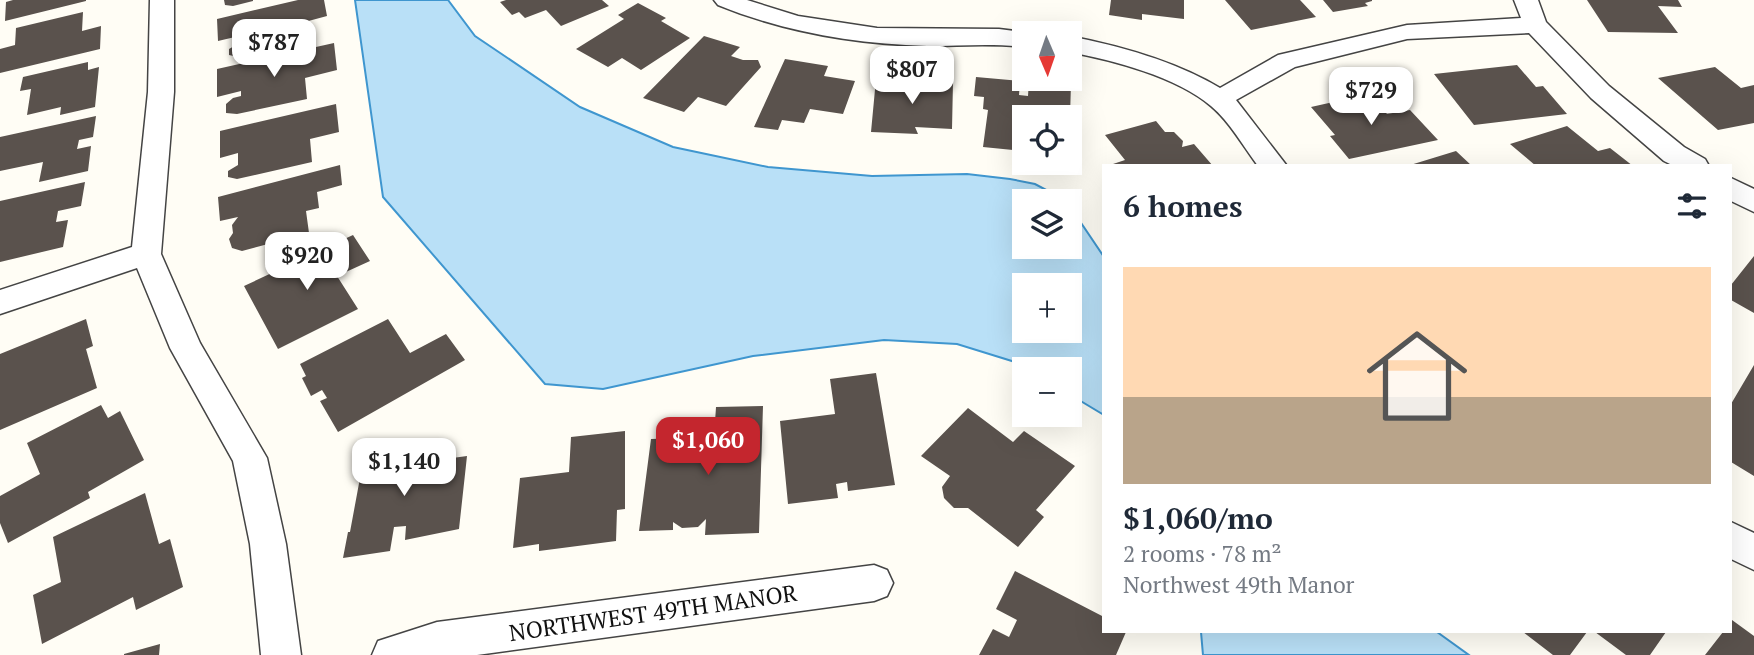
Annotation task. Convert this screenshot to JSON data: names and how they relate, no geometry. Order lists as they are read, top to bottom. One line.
{"streets":{"street":["NORTHWEST 49TH MANOR"]},"north":"bottom","page":{"price":["$787","$807","$729","$920","$1,060","$1,140"],"map_buttons":["+","−"],"heading":"6 homes","list":[{"name":"$1,060/mo","note":"2 rooms · 78 m² · Northwest 49th Manor"}]}}
